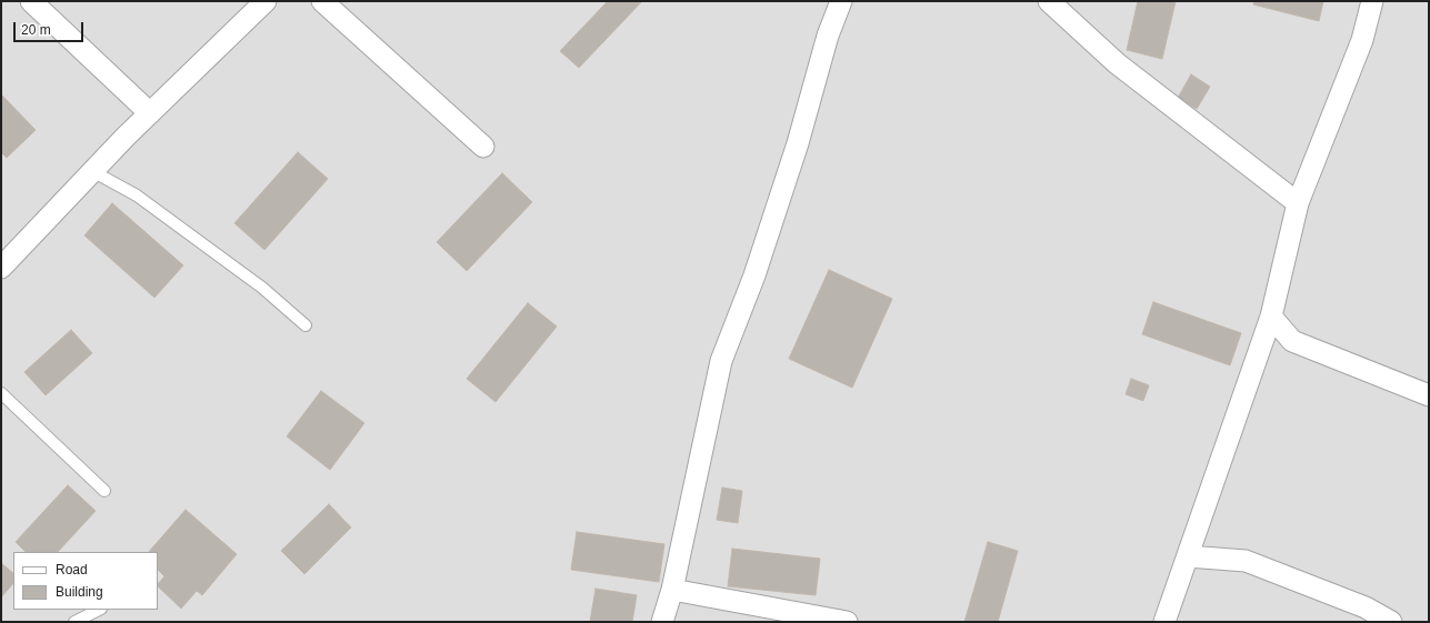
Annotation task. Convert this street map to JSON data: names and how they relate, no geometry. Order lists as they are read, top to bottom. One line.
{"legend":["Road","Building"],"scale_bar":"20 m"}
